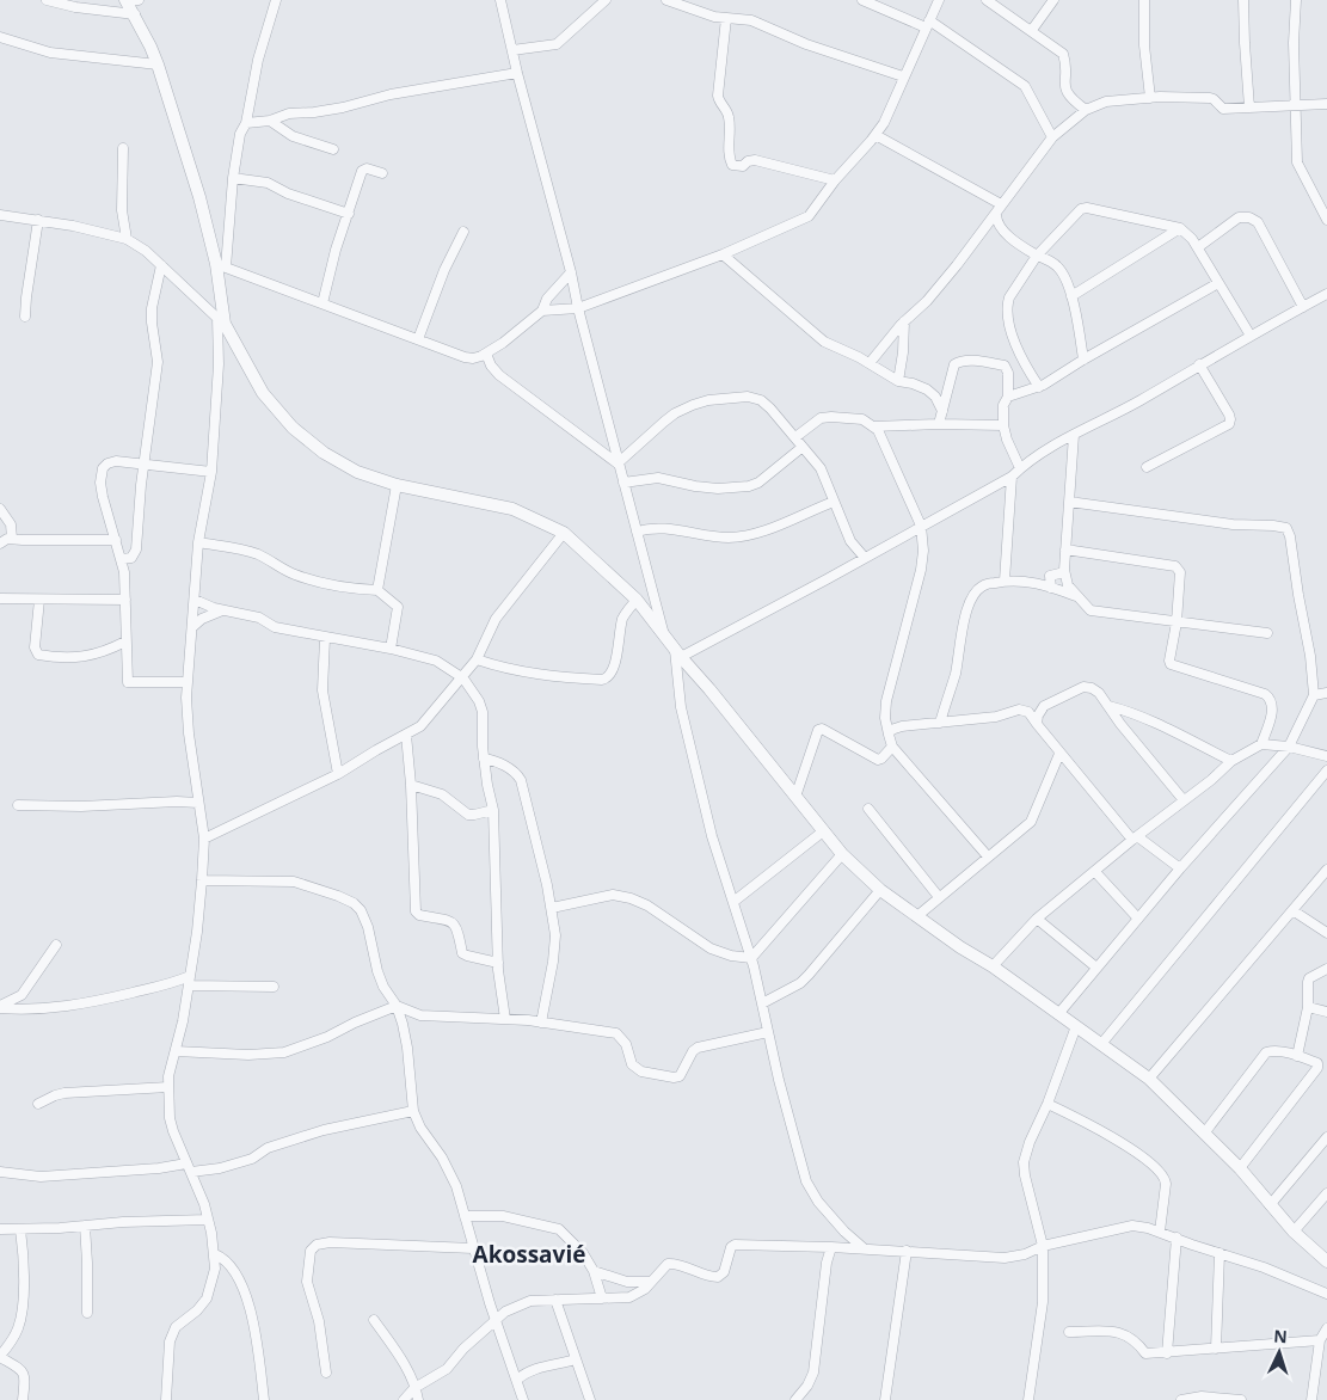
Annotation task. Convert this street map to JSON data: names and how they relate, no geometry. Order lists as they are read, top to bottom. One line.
{"districts":["Akossavié"],"north":"top"}
